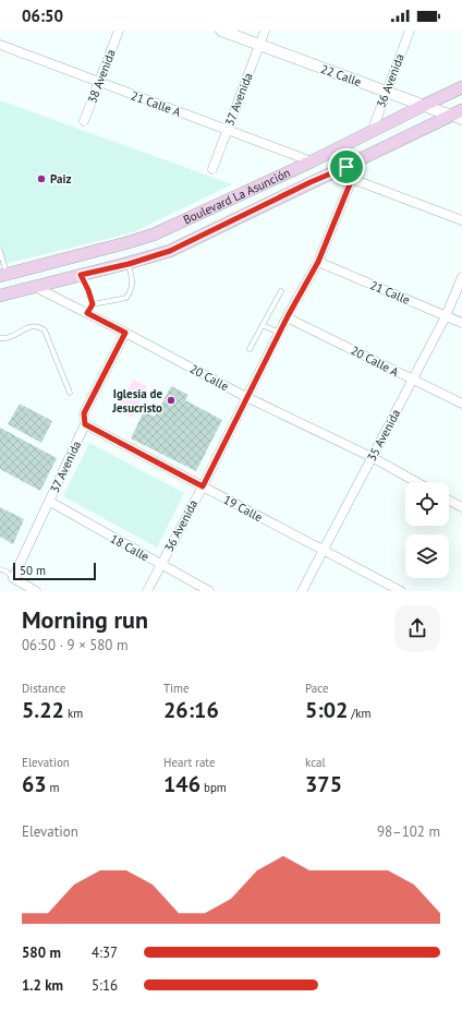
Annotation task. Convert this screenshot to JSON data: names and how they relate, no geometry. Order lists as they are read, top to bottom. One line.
{"streets":{"main road":["Boulevard La Asunción"],"street":["22 Calle","38 Avenida","36 Avenida","37 Avenida","21 Calle A","21 Calle","20 Calle A","20 Calle","35 Avenida","19 Calle","18 Calle"]},"crossings":[["22 Calle","36 Avenida"],["22 Calle","37 Avenida"],["22 Calle","Boulevard La Asunción"],["38 Avenida","21 Calle A"],["36 Avenida","Boulevard La Asunción"],["36 Avenida","21 Calle"],["36 Avenida","20 Calle A"],["36 Avenida","20 Calle"],["36 Avenida","19 Calle"],["36 Avenida","18 Calle"],["37 Avenida","21 Calle A"],["37 Avenida","20 Calle"],["37 Avenida","19 Calle"],["37 Avenida","18 Calle"],["21 Calle A","Boulevard La Asunción"],["Boulevard La Asunción","20 Calle"],["21 Calle","35 Avenida"],["20 Calle A","35 Avenida"],["20 Calle","35 Avenida"],["35 Avenida","19 Calle"]],"places":["Paiz","Iglesia de Jesucristo"],"scale_bar":"50 m","page":{"status":"06:50","scale":"50 m","heading":["Morning run","06:50 · 9 × 580 m"],"stats":[["Distance","5.22 km"],["Time","26:16"],["Pace","5:02 /km"],["Elevation","63 m"],["Heart rate","146 bpm"],["kcal","375"]],"chart":["Elevation","98–102 m"],"list":[{"name":"580 m","note":"4:37"},{"name":"1.2 km","note":"5:16"}]}}
